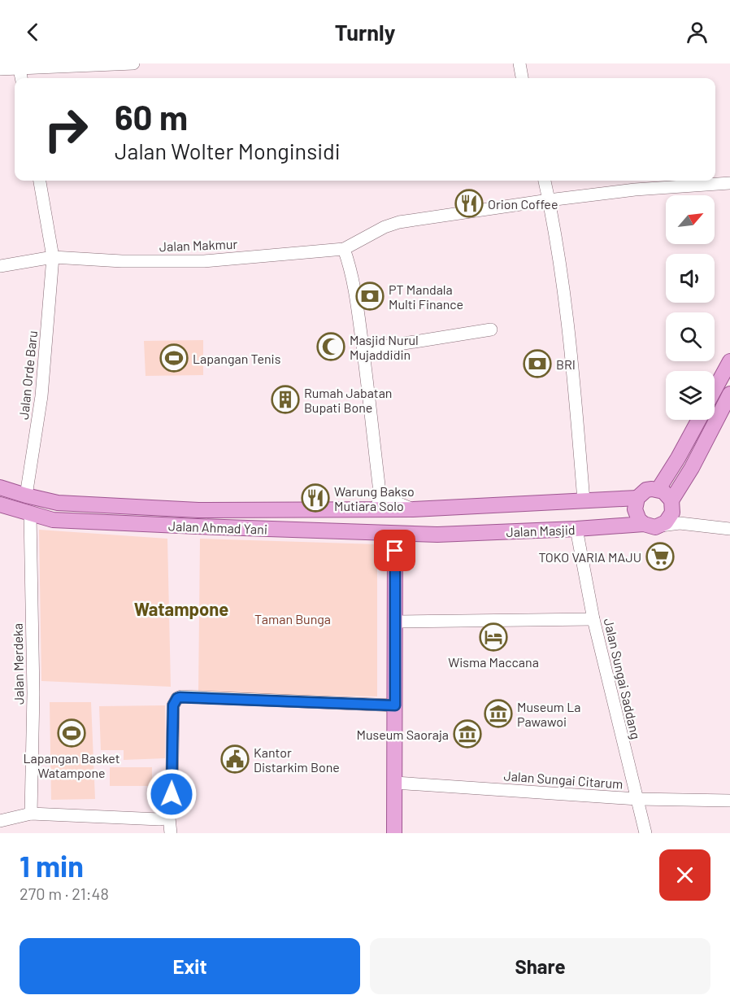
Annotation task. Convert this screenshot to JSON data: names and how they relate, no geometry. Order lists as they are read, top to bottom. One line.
{"streets":{"main road":["Jalan Ahmad Yani","Jalan Masjid"],"street":["Jalan Makmur","Jalan Orde Baru","Jalan Merdeka","Jalan Sungai Saddang","Jalan Sungai Citarum"]},"crossings":[["Jalan Makmur","Jalan Orde Baru"],["Jalan Orde Baru","Jalan Ahmad Yani"],["Jalan Ahmad Yani","Jalan Masjid"],["Jalan Ahmad Yani","Jalan Merdeka"],["Jalan Masjid","Jalan Sungai Saddang"],["Jalan Sungai Saddang","Jalan Sungai Citarum"]],"districts":["Watampone"],"parks":["Taman Bunga"],"places":{"restaurant":["Orion Coffee","Warung Bakso Mutiara Solo"],"bank":["PT Mandala Multi Finance","BRI"],"mosque":["Masjid Nurul Mujaddidin"],"sports":["Lapangan Tenis","Lapangan Basket Watampone"],"building":["Rumah Jabatan Bupati Bone"],"supermarket":["TOKO VARIA MAJU"],"hotel":["Wisma Maccana"],"museum":["Museum La Pawawoi","Museum Saoraja"],"public building":["Kantor Distarkim Bone"]},"north":"top right","page":{"header":"Turnly","turn":["60 m","Jalan Wolter Monginsidi"],"heading":["1 min","270 m · 21:48"],"buttons":["Exit","Share"]}}
